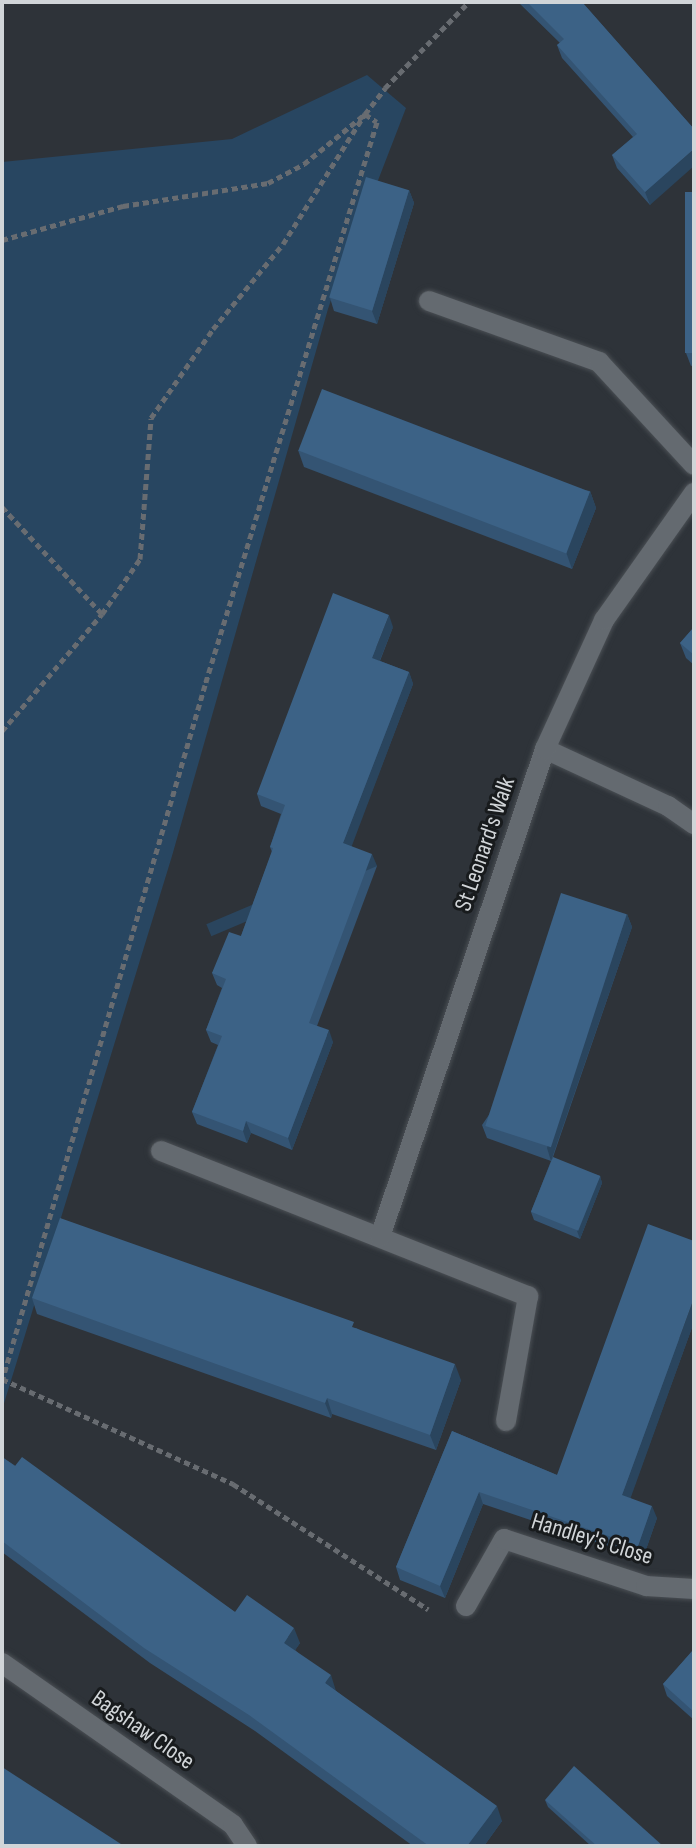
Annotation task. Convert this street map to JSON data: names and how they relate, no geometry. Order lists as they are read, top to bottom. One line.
{"streets":{"street":["St Leonard's Walk","Handley's Close","Bagshaw Close"]}}
